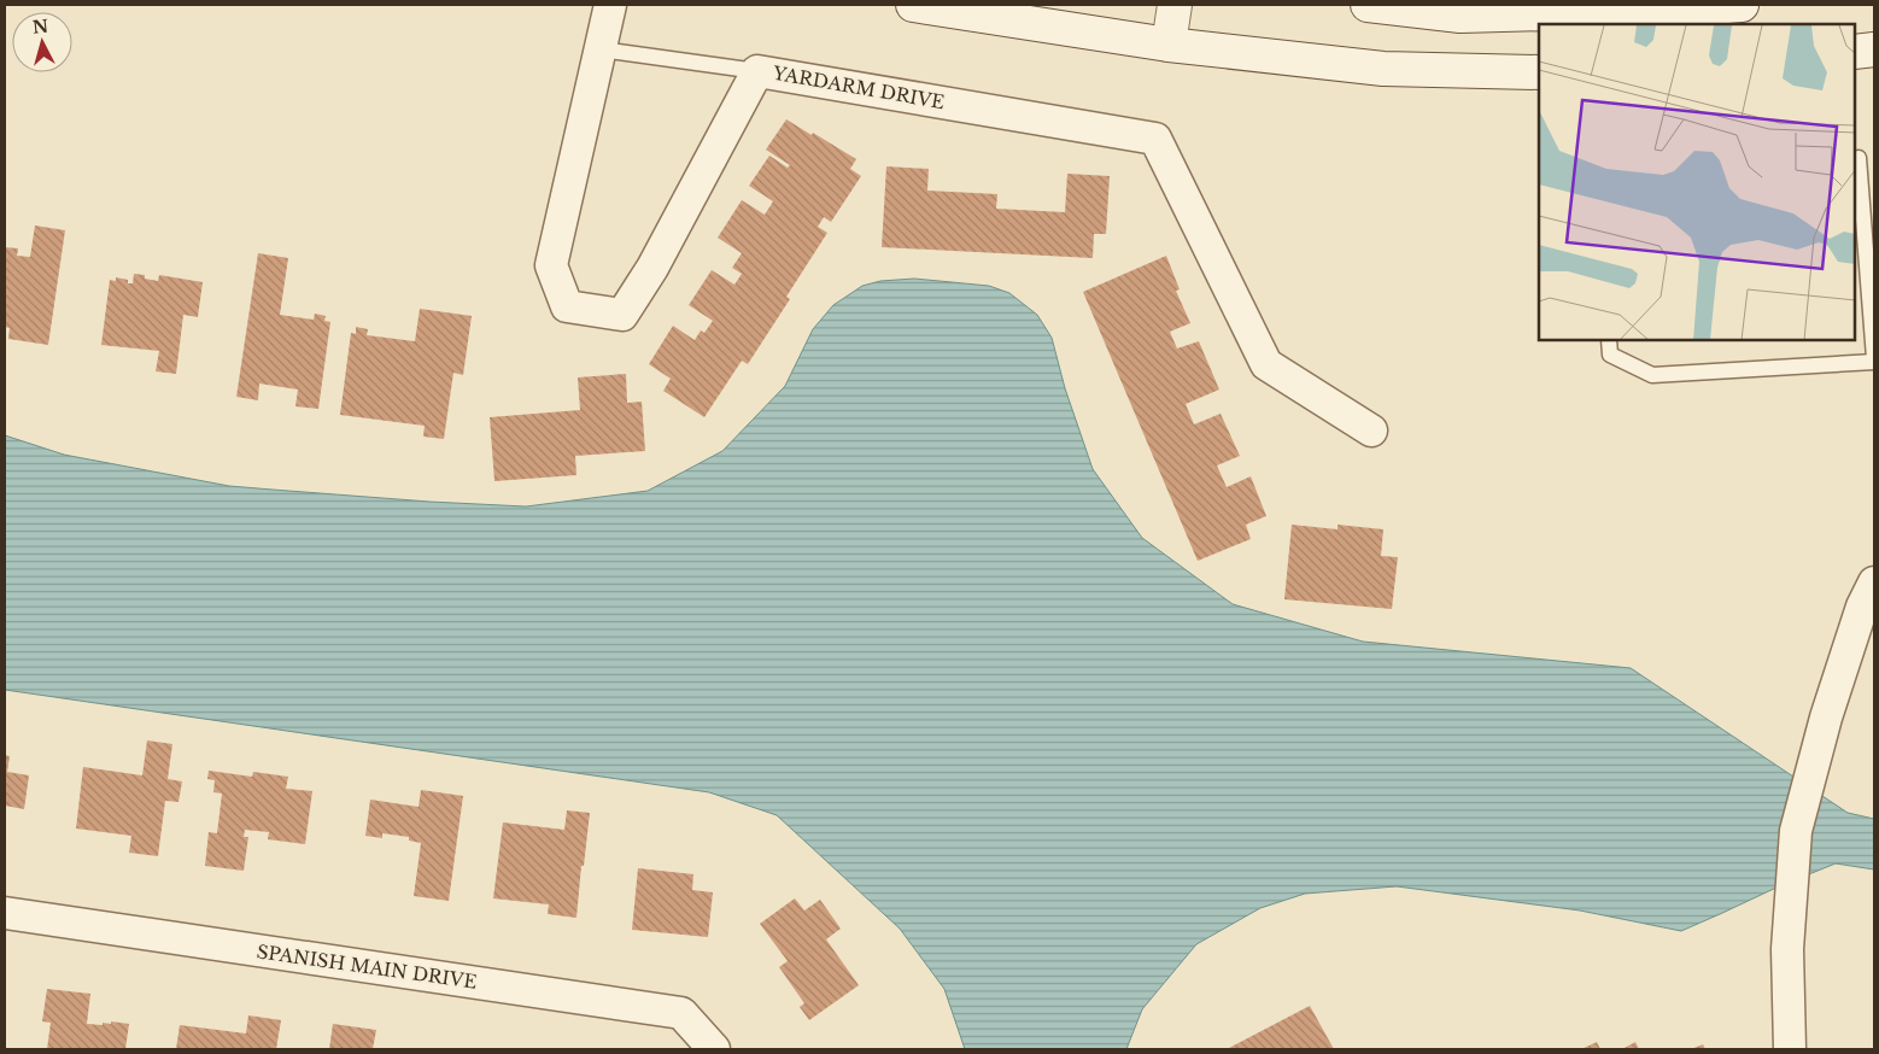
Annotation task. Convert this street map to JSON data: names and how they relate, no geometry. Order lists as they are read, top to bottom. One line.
{"streets":{"street":["YARDARM DRIVE","SPANISH MAIN DRIVE"]},"north":"top"}
